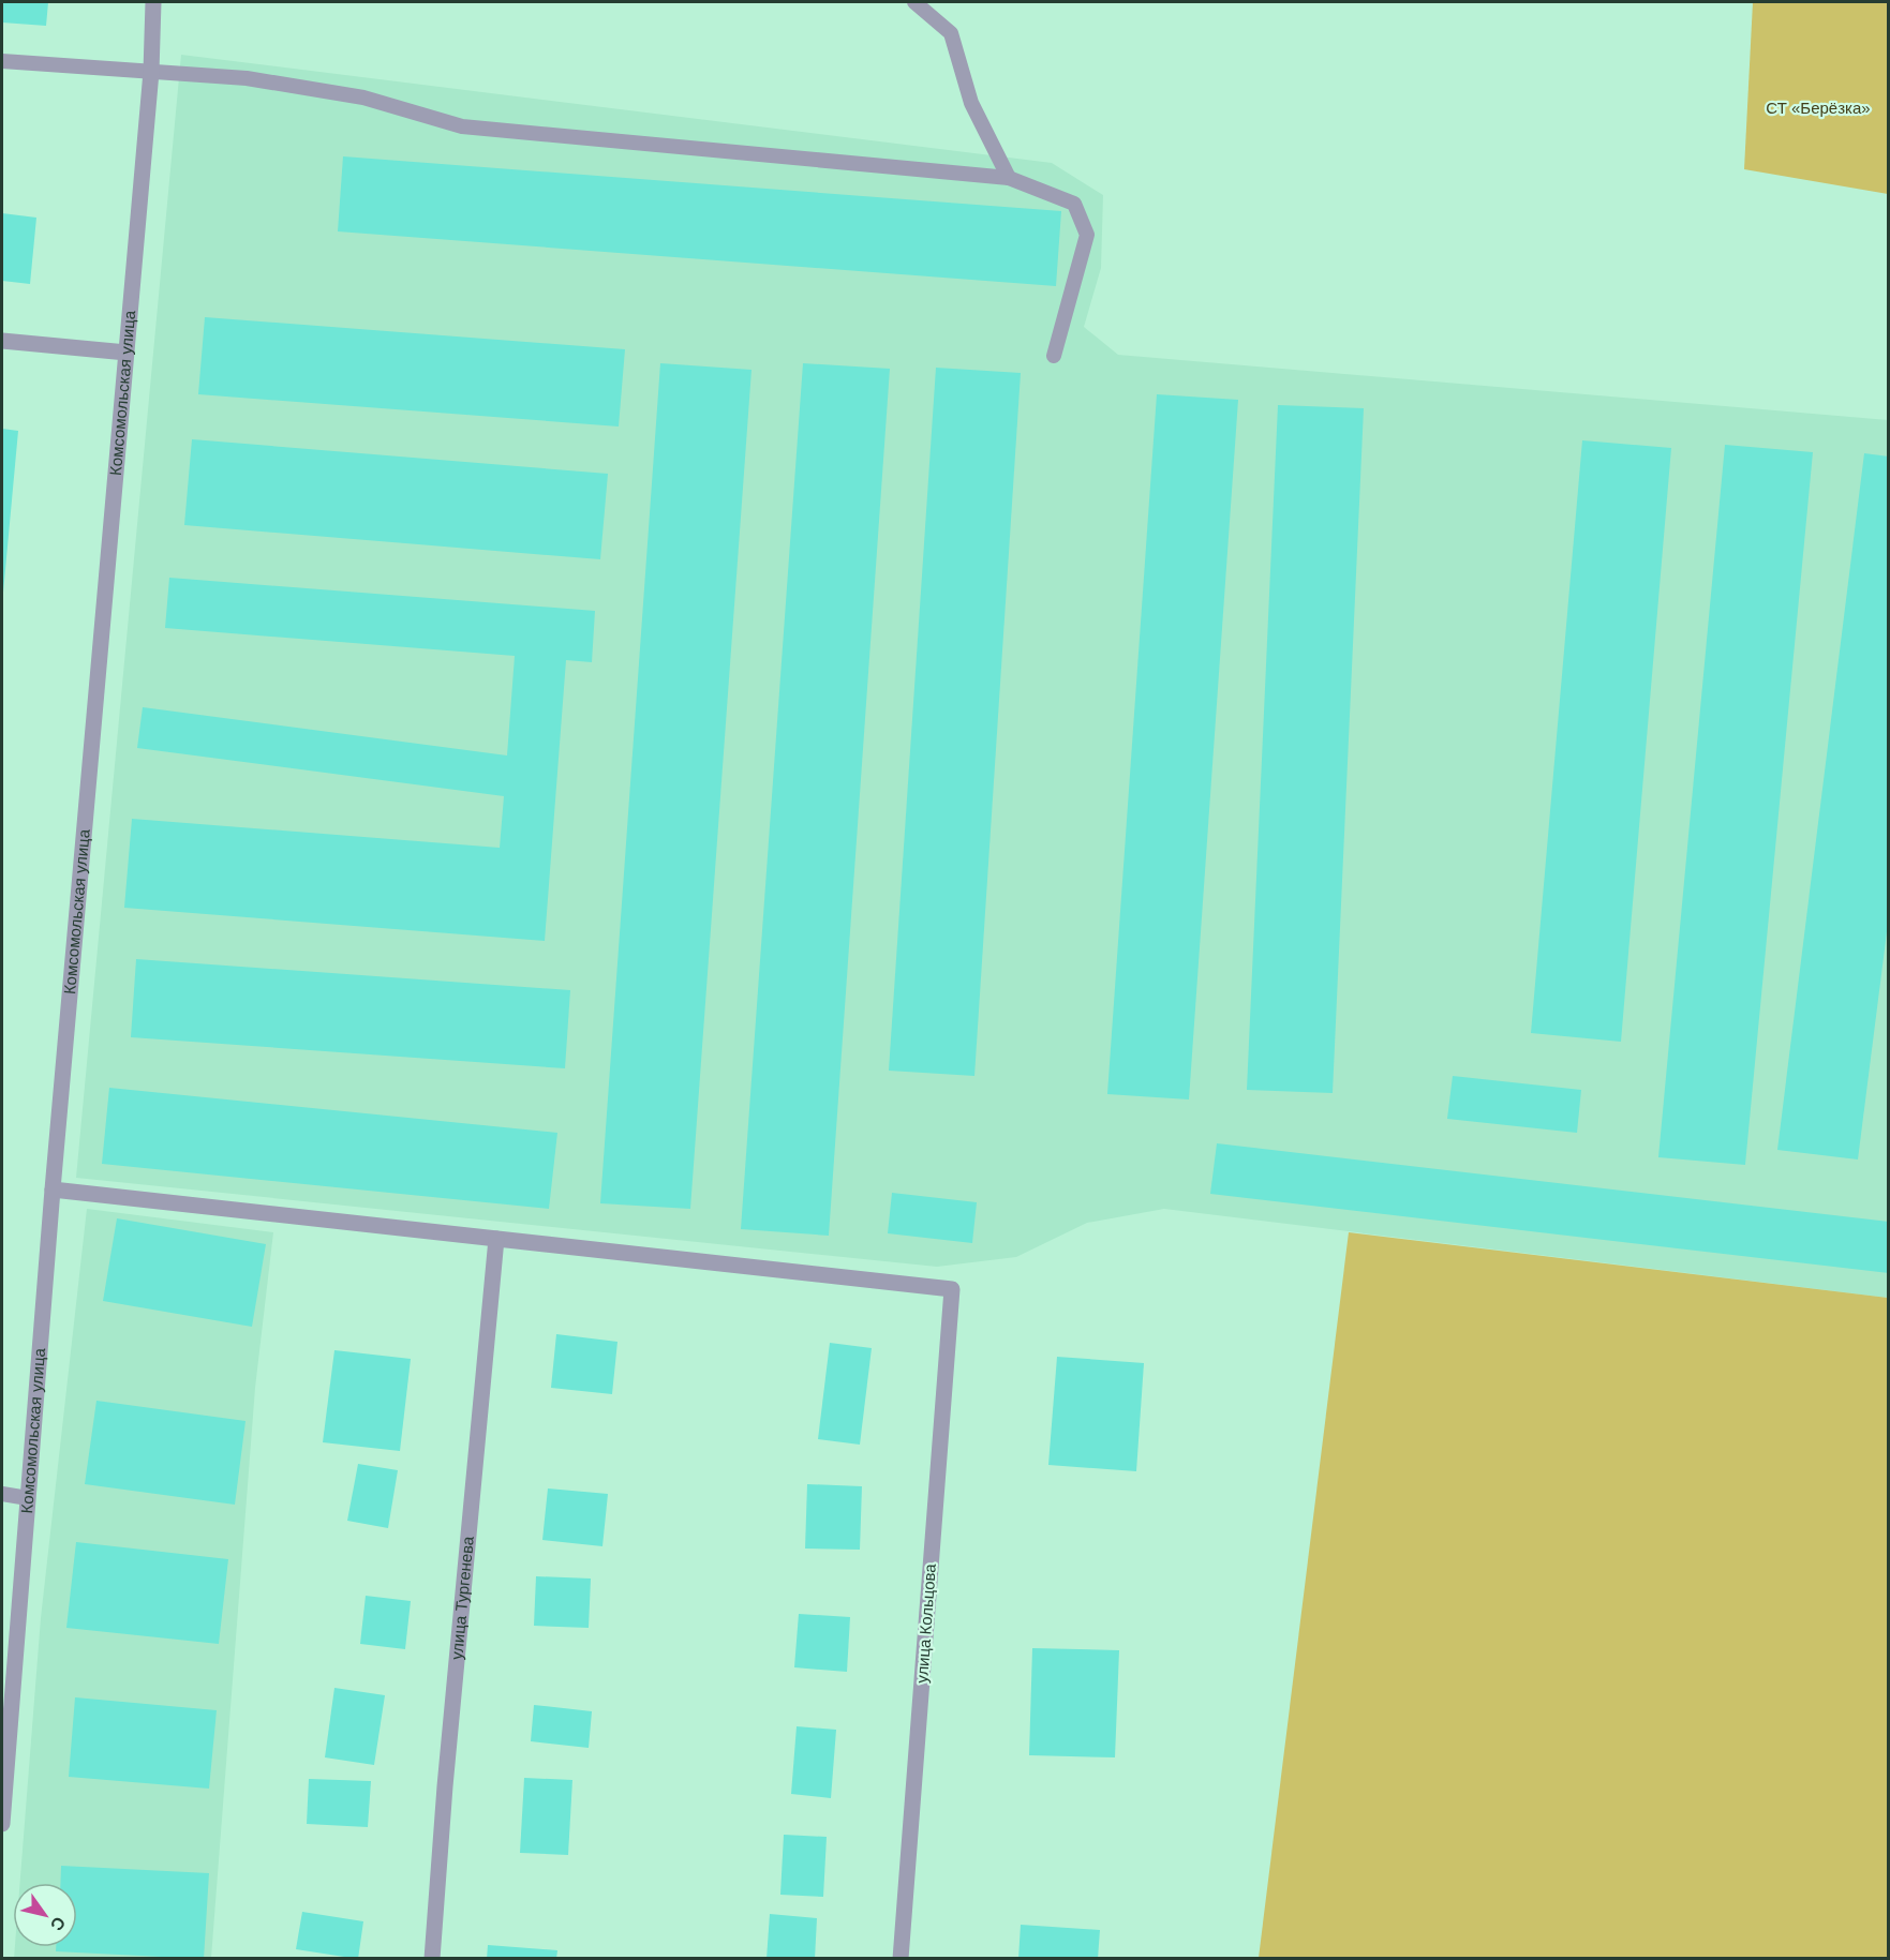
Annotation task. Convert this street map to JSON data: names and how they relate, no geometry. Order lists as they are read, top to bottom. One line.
{"streets":{"street":["Комсомольская улица","улица Тургенева","улица Кольцова"]},"crossings":[["улица Тургенева","улица Кольцова"]],"parks":["СТ «Берёзка»"],"north":"bottom right"}
